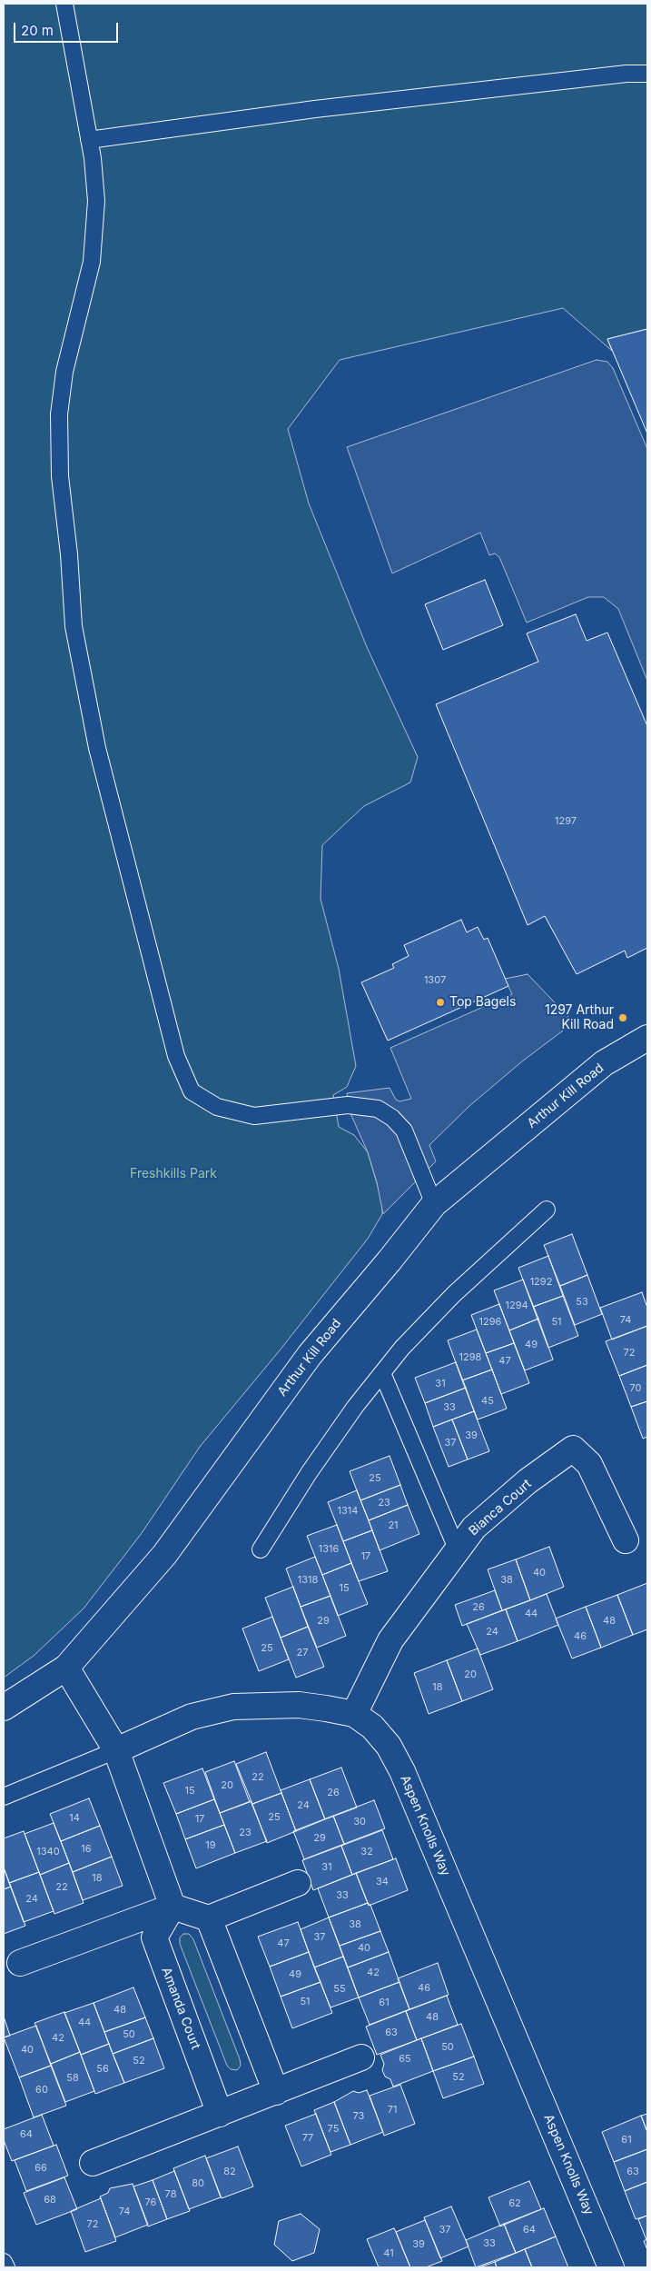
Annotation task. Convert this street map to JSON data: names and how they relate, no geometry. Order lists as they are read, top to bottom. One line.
{"streets":{"street":["Arthur Kill Road","Bianca Court","Aspen Knolls Way","Amanda Court"]},"crossings":[["Bianca Court","Aspen Knolls Way"]],"parks":["Freshkills Park"],"places":["Top Bagels","1297 Arthur Kill Road"],"house_numbers":["1297","1307","1292","53","1294","74","1296","51","49","72","1298","47","31","70","45","33","39","37","25","23","1314","21","1316","17","40","1318","38","15","26","44","29","48","24","46","25","27","20","18","22","20","15","26","24","25","14","17","30","23","29","19","16","1340","32","31","18","34","22","33","24","38","37","47","40","42","49","46","55","51","61","48","48","44","63","50","42","50","40","65","52","56","52","58","60","71","73","75","64","77","61","66","82","63","80","78","68","76","62","74","72","37","64","33","39","41"],"scale_bar":"20 m"}
